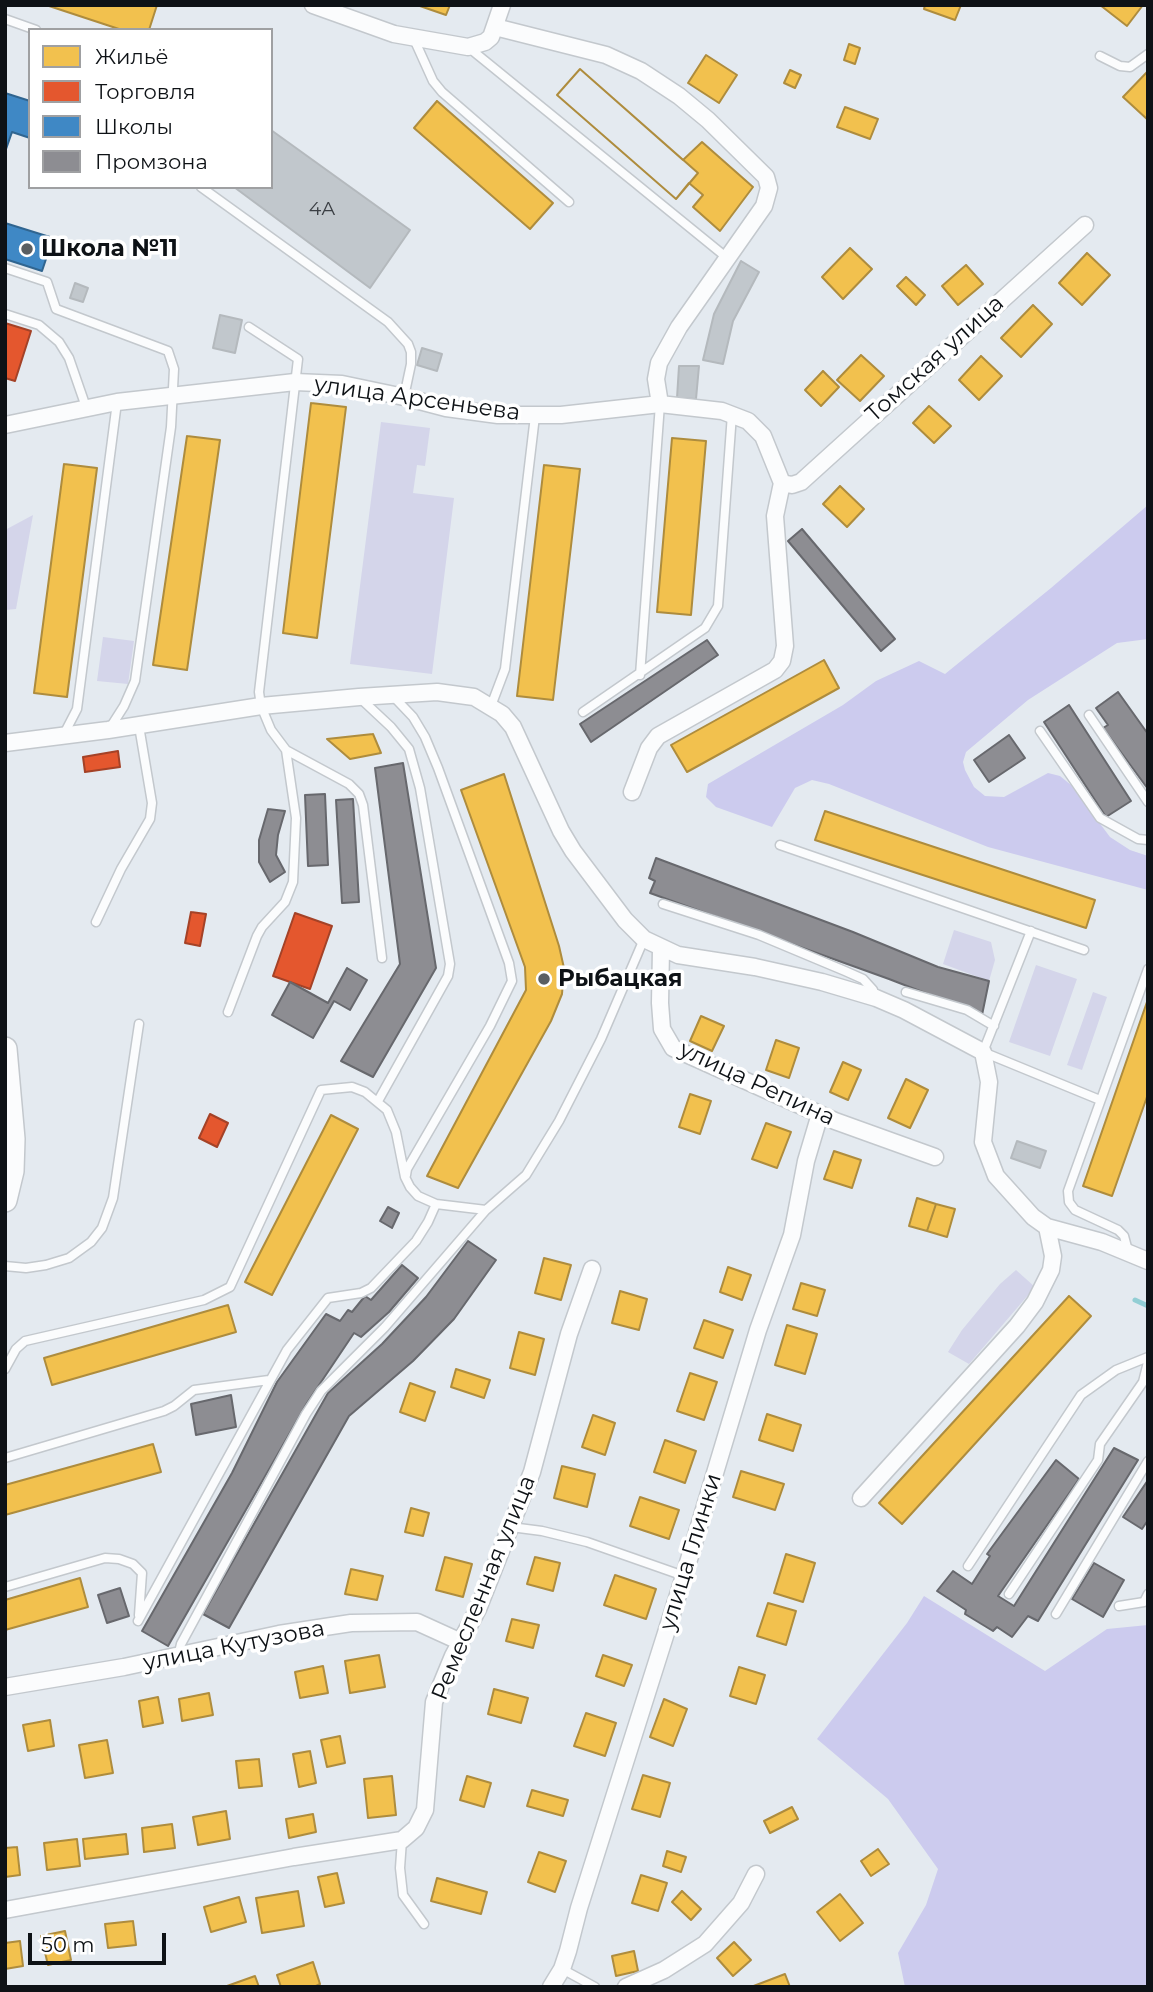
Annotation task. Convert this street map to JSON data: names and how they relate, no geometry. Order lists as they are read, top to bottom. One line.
{"streets":{"street":["Томская улица","улица Арсеньева","улица Репина","улица Глинки","Ремесленная улица","улица Кутузова"]},"crossings":[["Томская улица","улица Арсеньева"],["улица Репина","улица Глинки"],["Ремесленная улица","улица Кутузова"]],"places":["Школа №11","Рыбацкая"],"house_numbers":["4А"],"legend":["Жильё","Торговля","Школы","Промзона"],"scale_bar":"50 m"}
